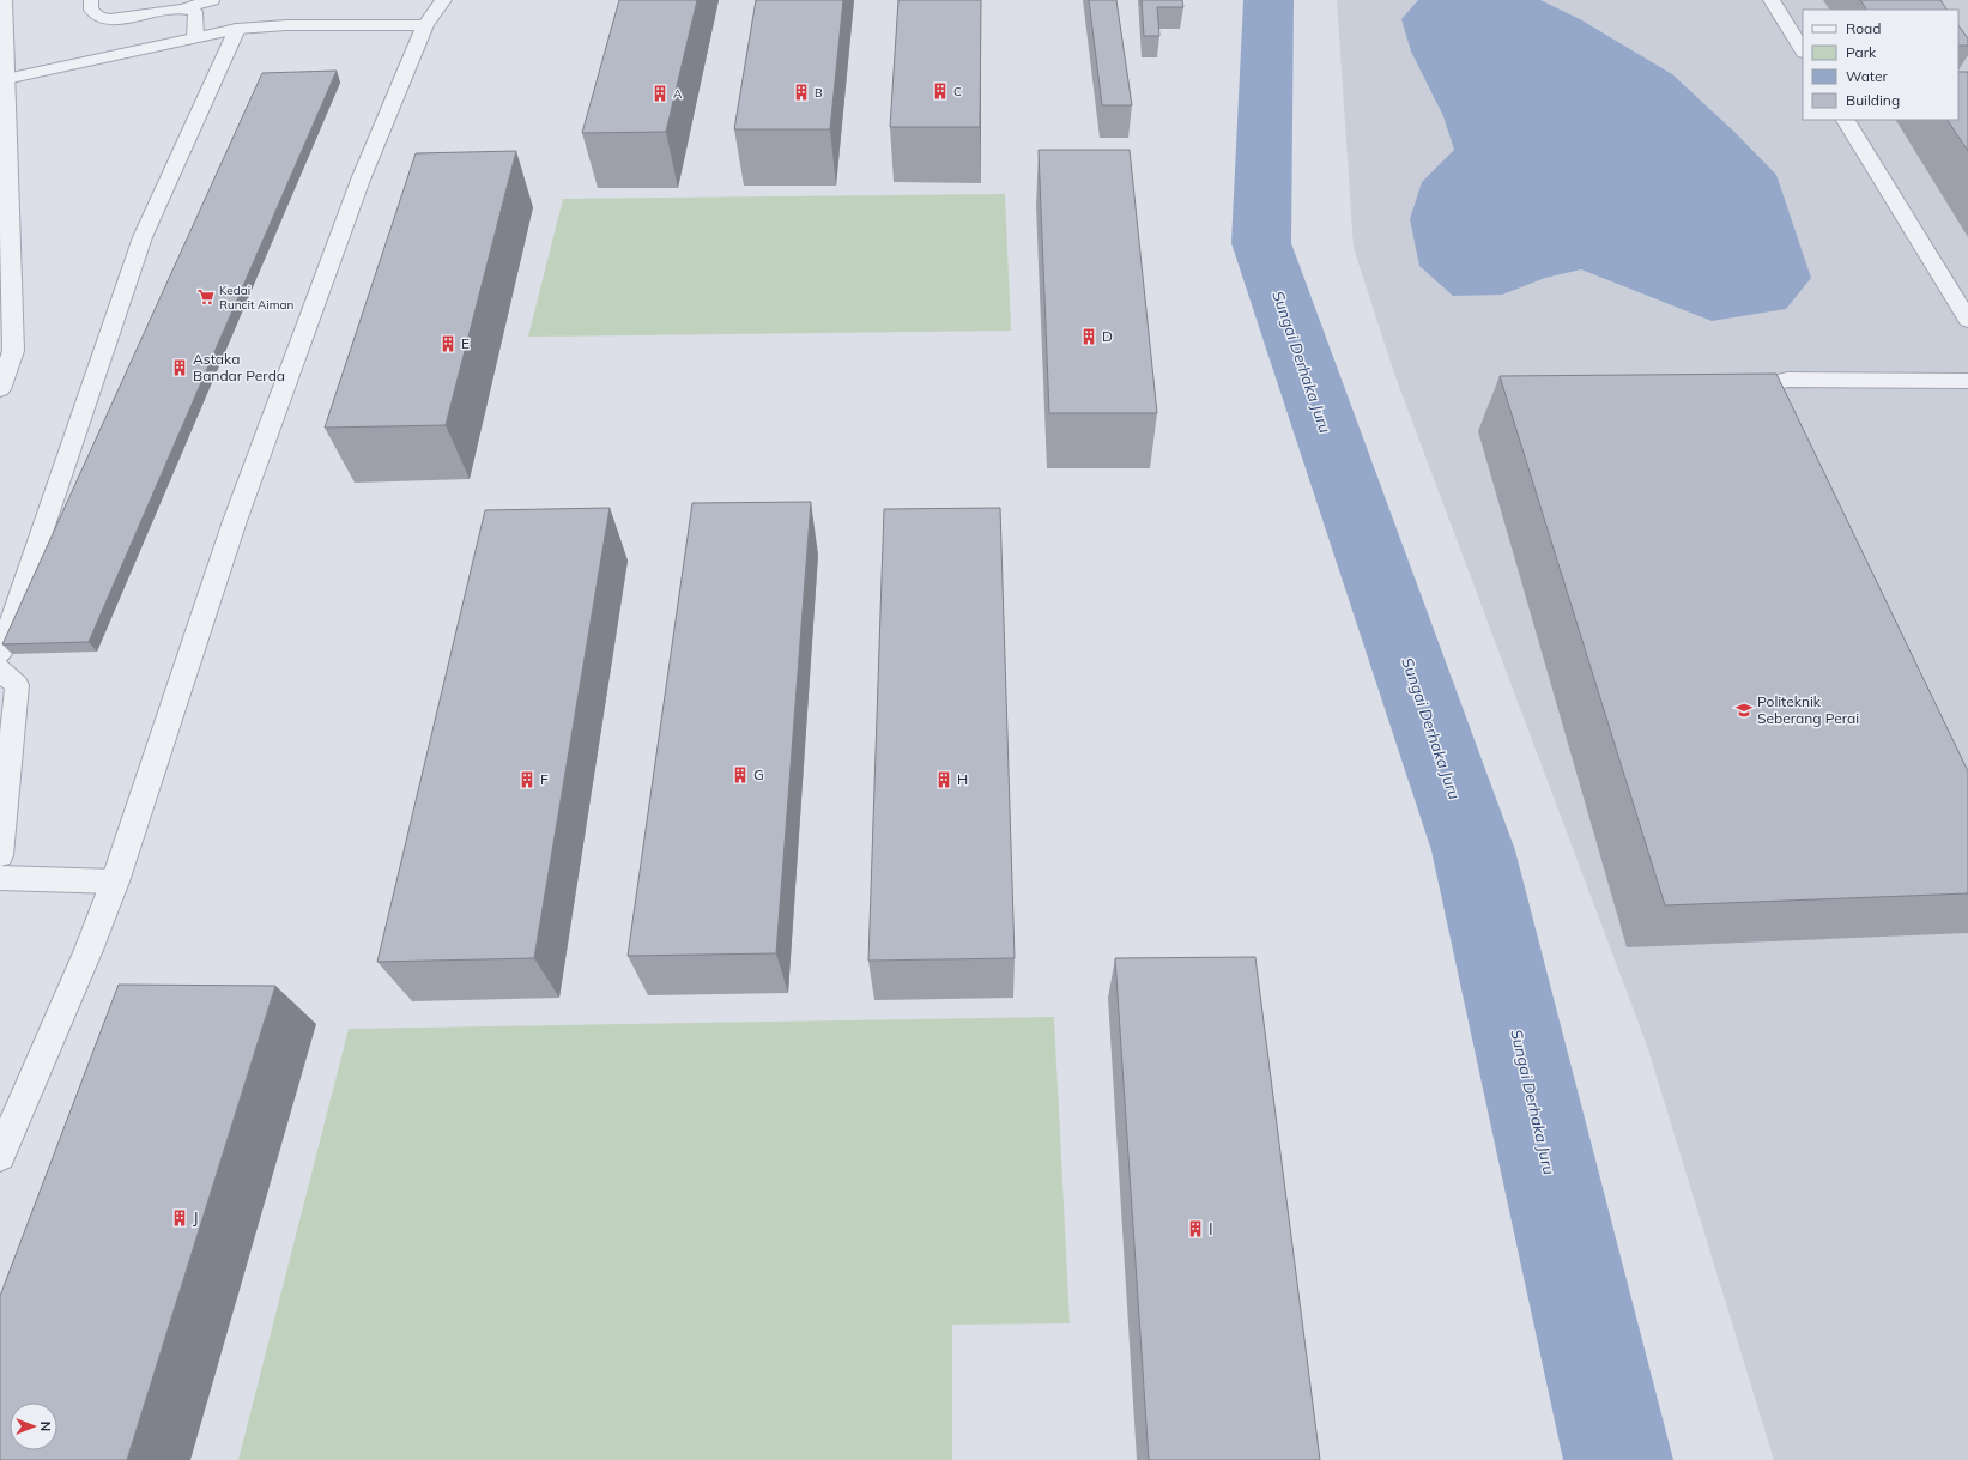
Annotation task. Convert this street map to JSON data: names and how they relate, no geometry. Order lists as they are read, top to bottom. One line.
{"water":["Sungai Derhaka Juru"],"places":{"building":["C","B","A","D","E","Astaka Bandar Perda","G","F","H","J","I"],"supermarket":["Kedai Runcit Aiman"],"school or university":["Politeknik Seberang Perai"]},"legend":["Road","Park","Water","Building"],"north":"right"}
